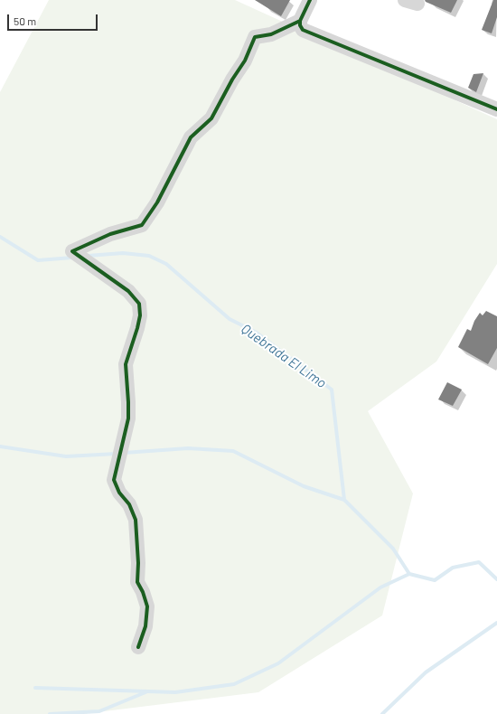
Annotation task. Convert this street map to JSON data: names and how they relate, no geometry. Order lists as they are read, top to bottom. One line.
{"water":["Quebrada El Limo"],"scale_bar":"50 m"}
